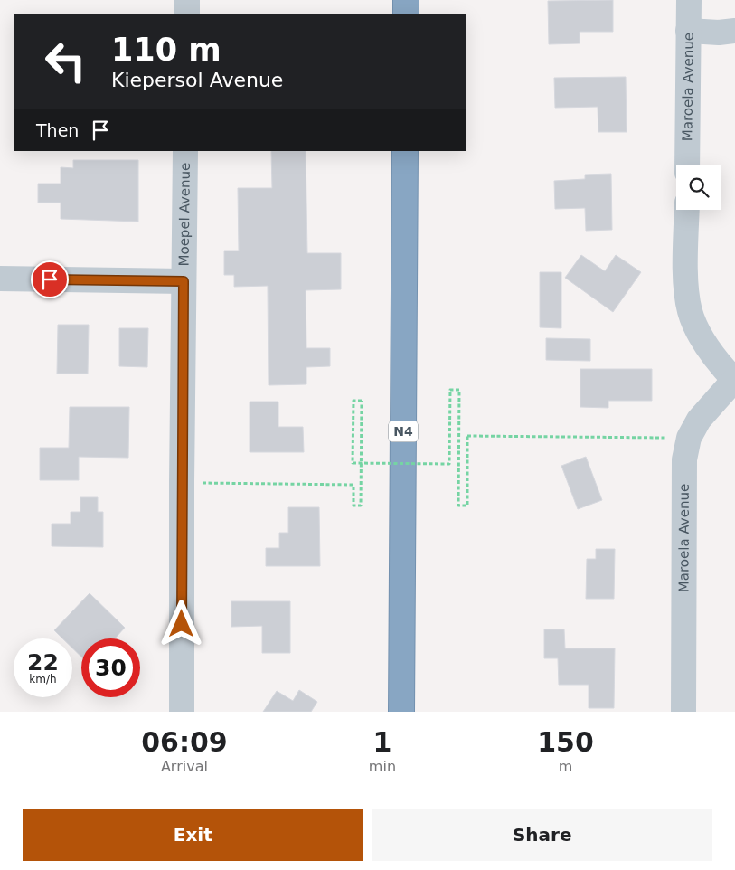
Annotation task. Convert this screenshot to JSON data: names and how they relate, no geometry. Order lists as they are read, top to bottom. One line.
{"streets":{"highway":["N4"],"street":["Maroela Avenue","Moepel Avenue"]},"page":{"turn":["110 m","Kiepersol Avenue"],"then":"Then","speed":"22 km/h","limit":"30","eta":["06:09","Arrival","1","min","150","m"],"buttons":["Exit","Share"]}}
